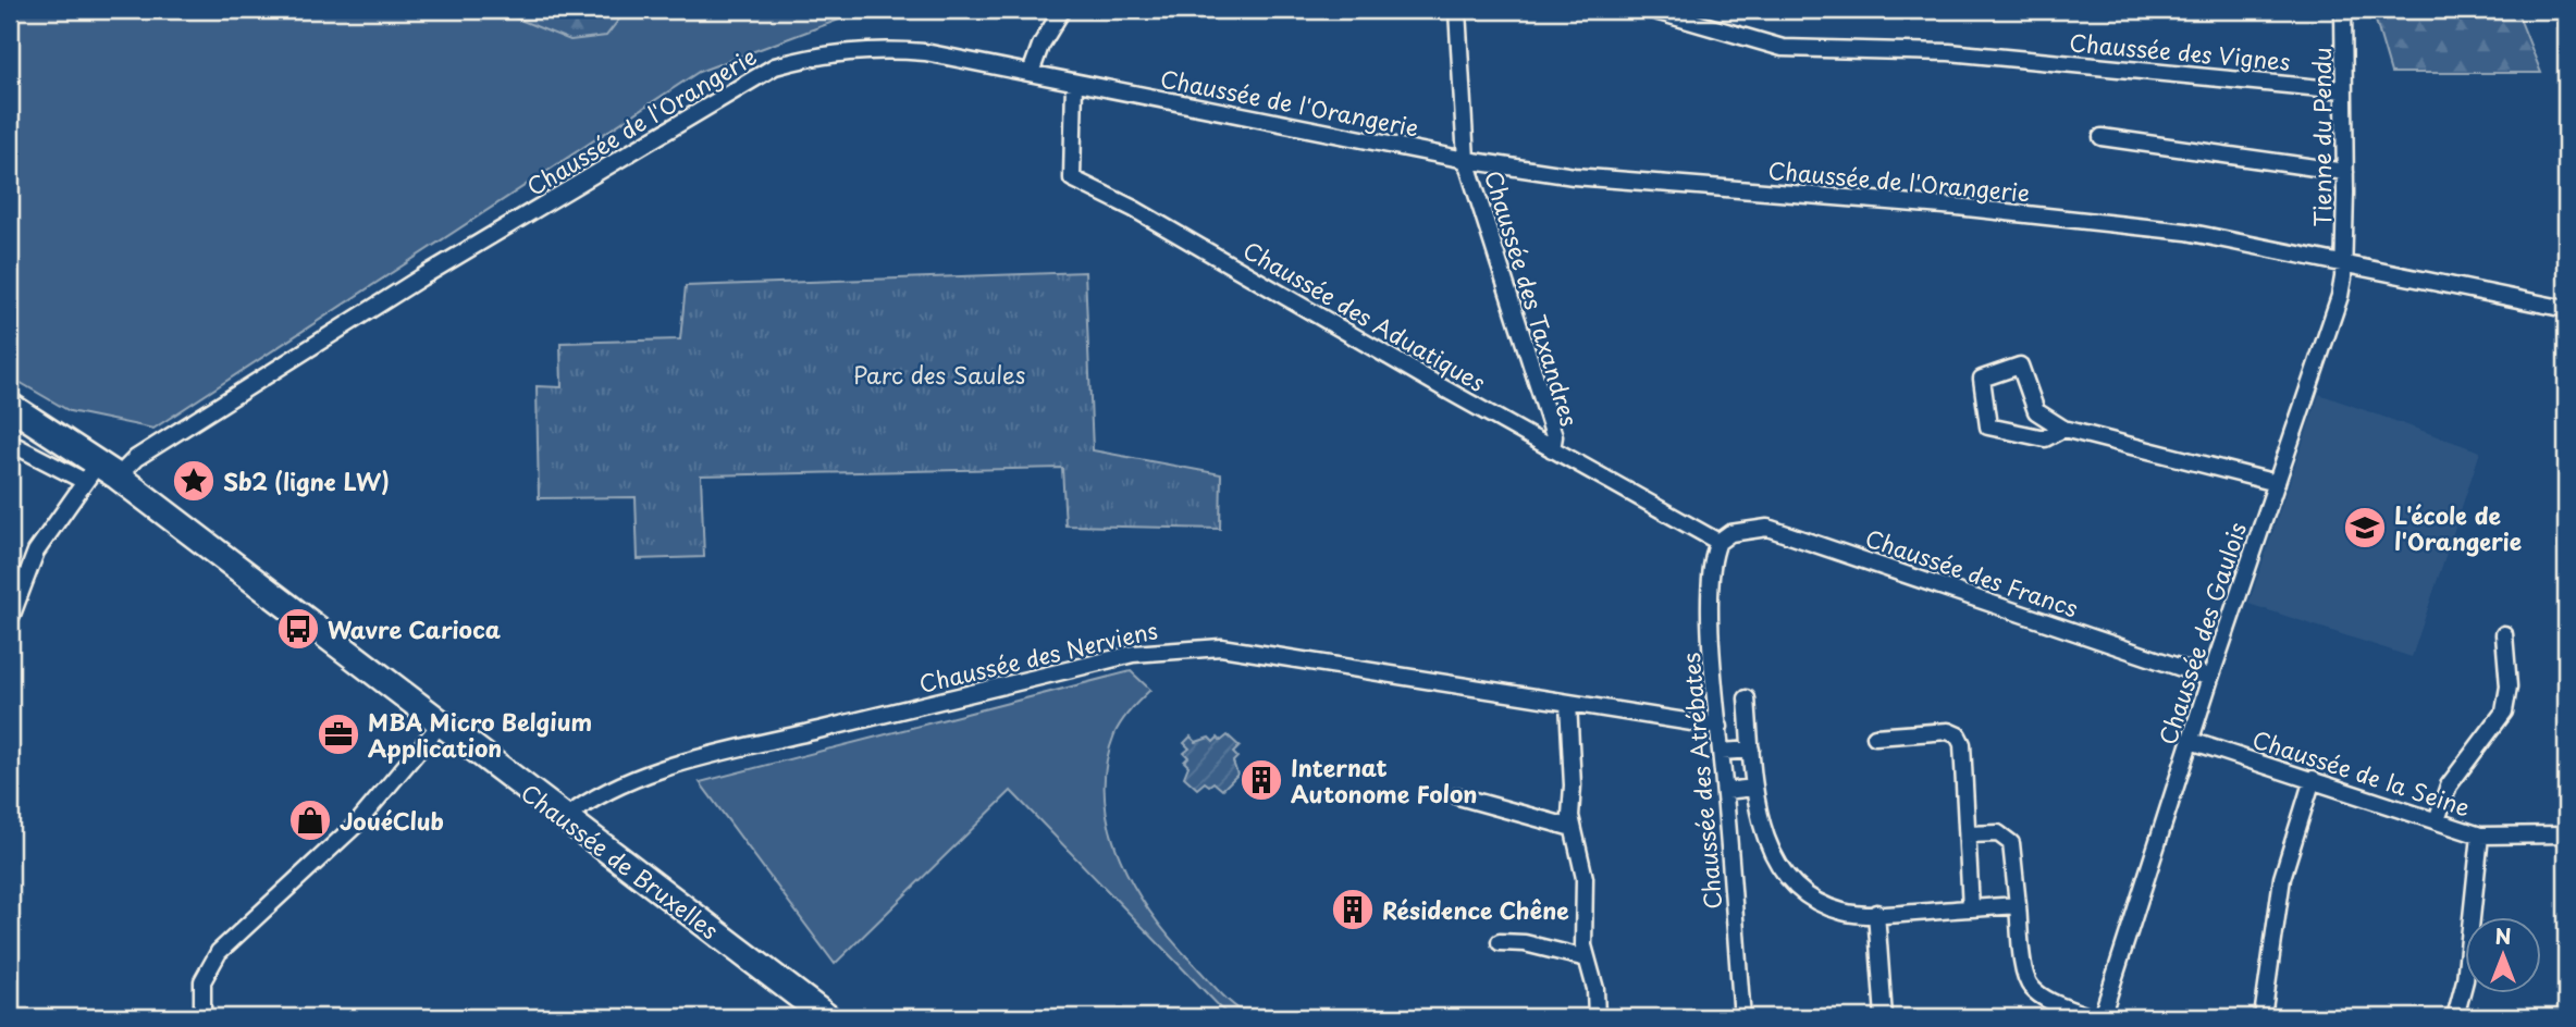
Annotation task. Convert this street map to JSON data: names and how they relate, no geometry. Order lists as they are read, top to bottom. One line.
{"streets":{"main road":["Chaussée de Bruxelles"],"street":["Chaussée des Vignes","Chaussée de l'Orangerie","Tienne du Pendu","Chaussée des Taxandres","Chaussée des Aduatiques","Chaussée des Francs","Chaussée des Gaulois","Chaussée des Nerviens","Chaussée de la Seine","Chaussée des Atrébates"]},"crossings":[["Chaussée des Vignes","Tienne du Pendu"],["Chaussée de l'Orangerie","Tienne du Pendu"],["Chaussée de l'Orangerie","Chaussée des Taxandres"],["Chaussée de l'Orangerie","Chaussée des Aduatiques"],["Chaussée de l'Orangerie","Chaussée des Gaulois"],["Chaussée de l'Orangerie","Chaussée de Bruxelles"],["Tienne du Pendu","Chaussée des Gaulois"],["Chaussée des Taxandres","Chaussée des Aduatiques"],["Chaussée des Aduatiques","Chaussée des Francs"],["Chaussée des Aduatiques","Chaussée des Atrébates"],["Chaussée des Francs","Chaussée des Gaulois"],["Chaussée des Francs","Chaussée des Atrébates"],["Chaussée des Gaulois","Chaussée de la Seine"],["Chaussée des Nerviens","Chaussée des Atrébates"],["Chaussée des Nerviens","Chaussée de Bruxelles"]],"parks":["Parc des Saules"],"places":{"place":["Sb2 (ligne LW)"],"school or university":["L'école de l'Orangerie"],"bus stop":["Wavre Carioca"],"office":["MBA Micro Belgium Application"],"building":["Internat Autonome Folon","Résidence Chêne"],"shop":["JouéClub"]},"north":"top"}
